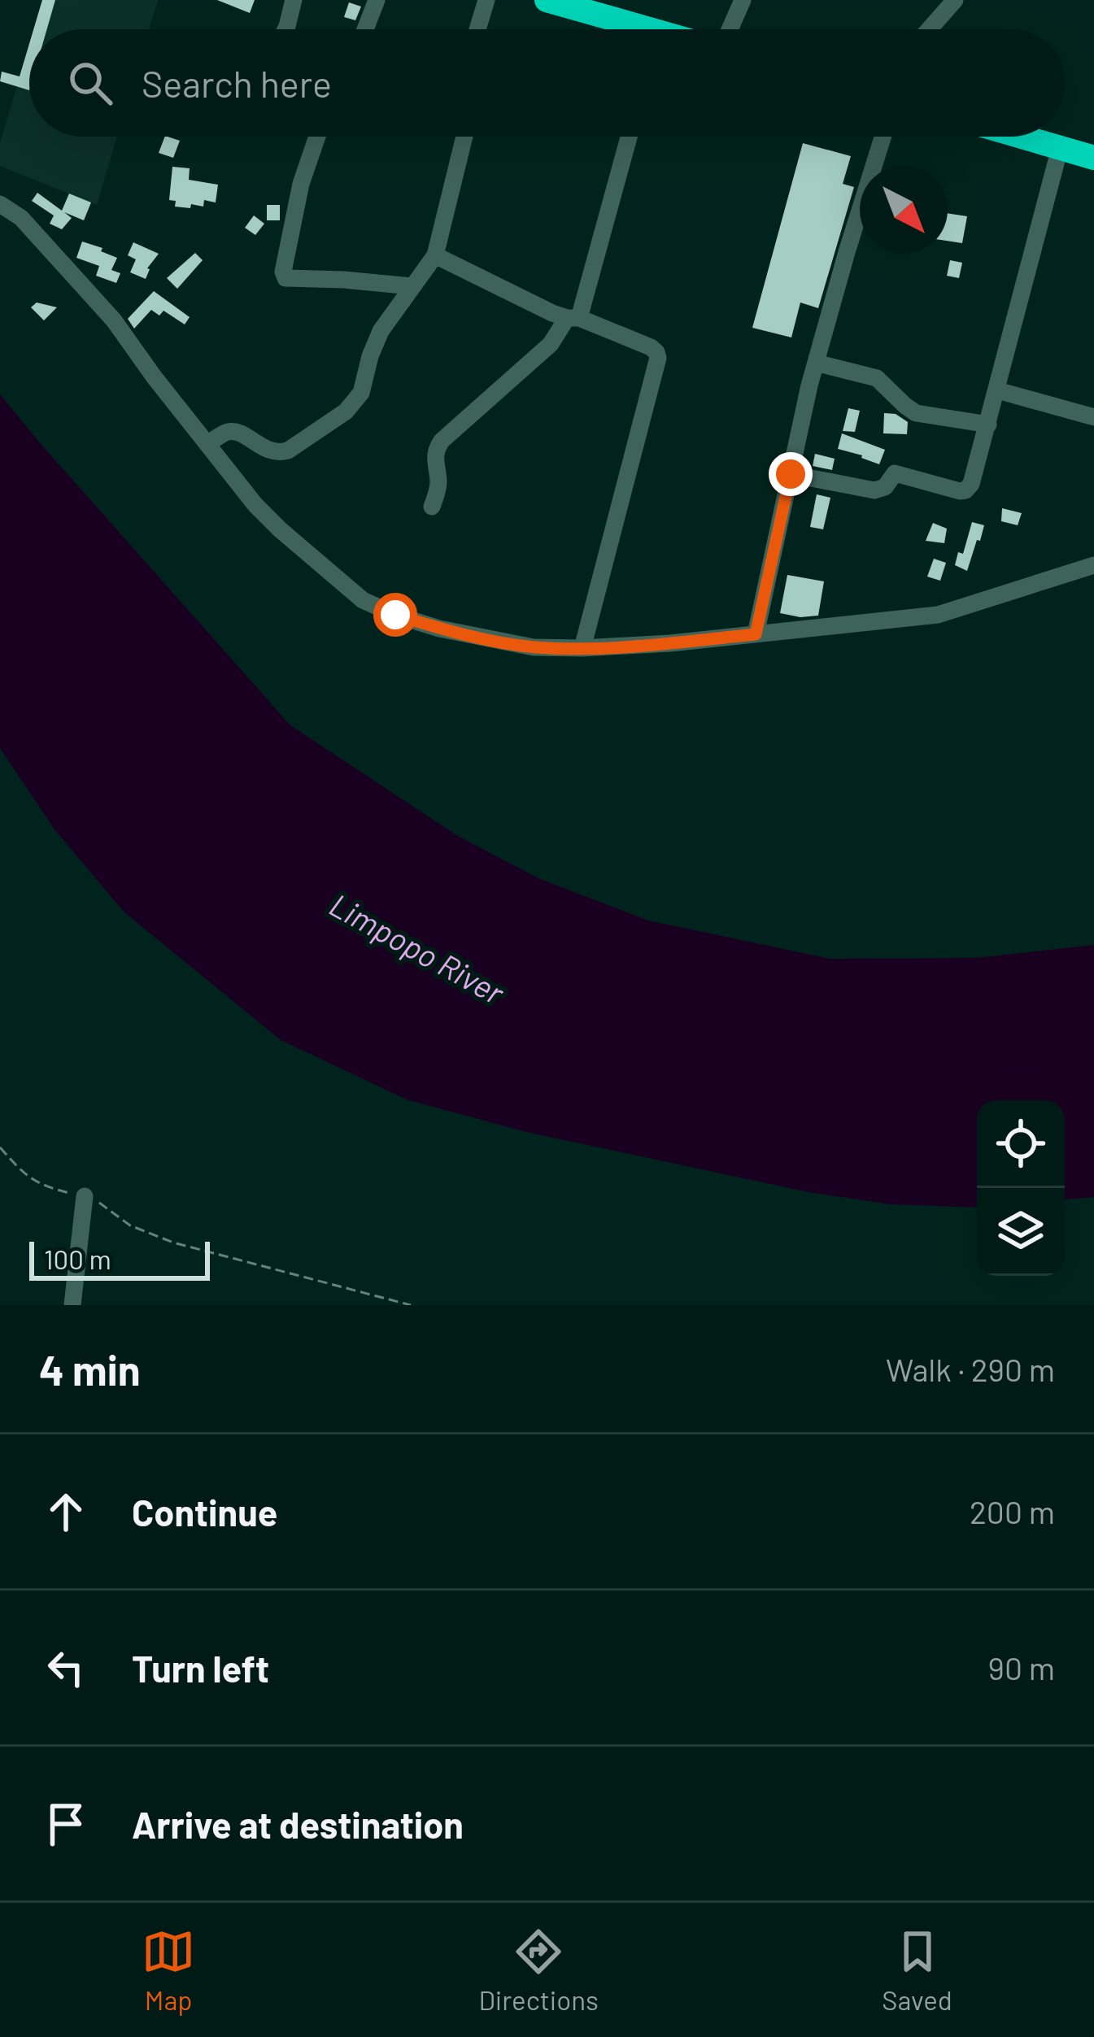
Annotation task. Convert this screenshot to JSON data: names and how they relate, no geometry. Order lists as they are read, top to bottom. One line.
{"water":["Limpopo River"],"scale_bar":"100 m","north":"bottom right","page":{"search":"Search here","scale":"100 m","heading":["4 min","Walk · 290 m"],"list":[["Continue","200 m"],["Turn left","90 m"],"Arrive at destination"],"nav":["Map","Directions","Saved"]}}
